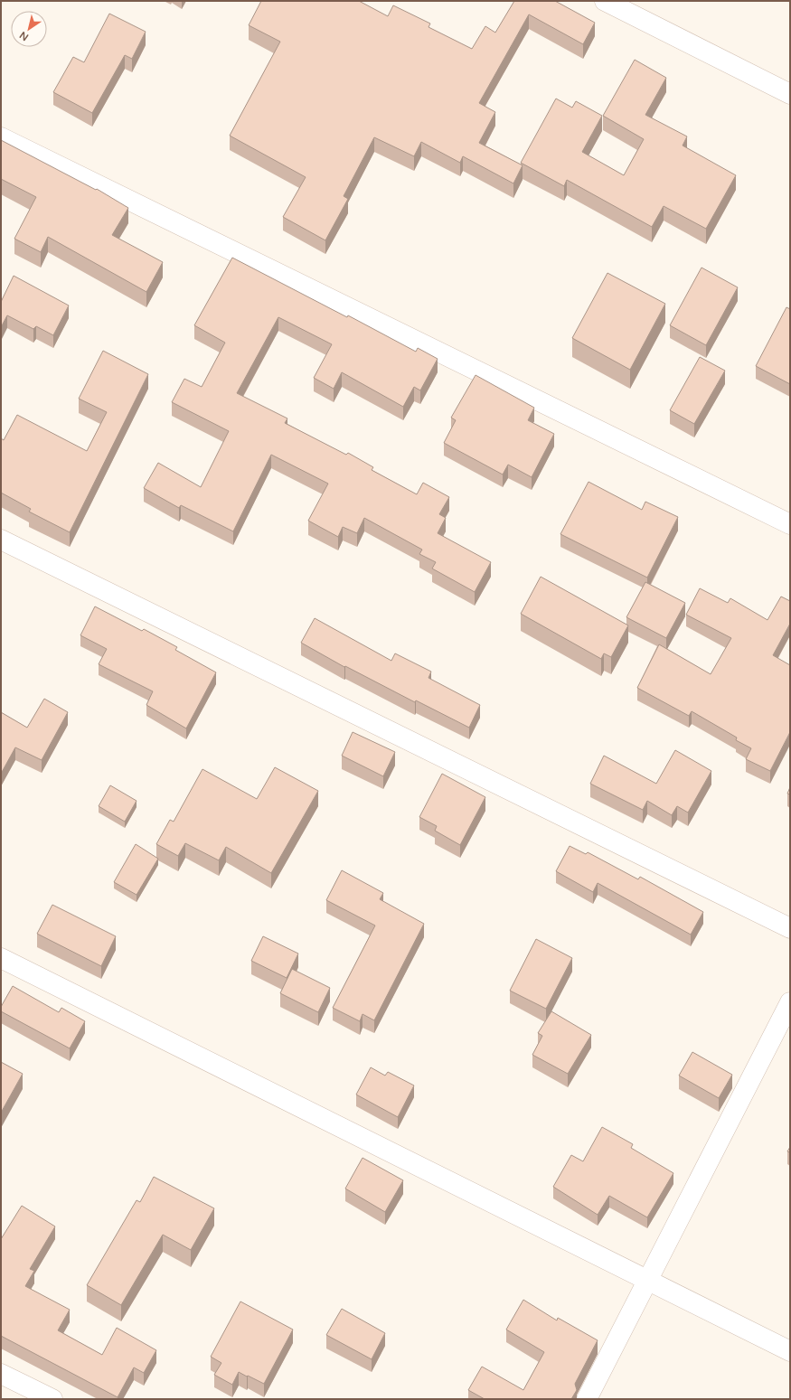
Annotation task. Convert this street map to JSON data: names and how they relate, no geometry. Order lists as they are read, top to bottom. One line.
{"north":"bottom left"}
